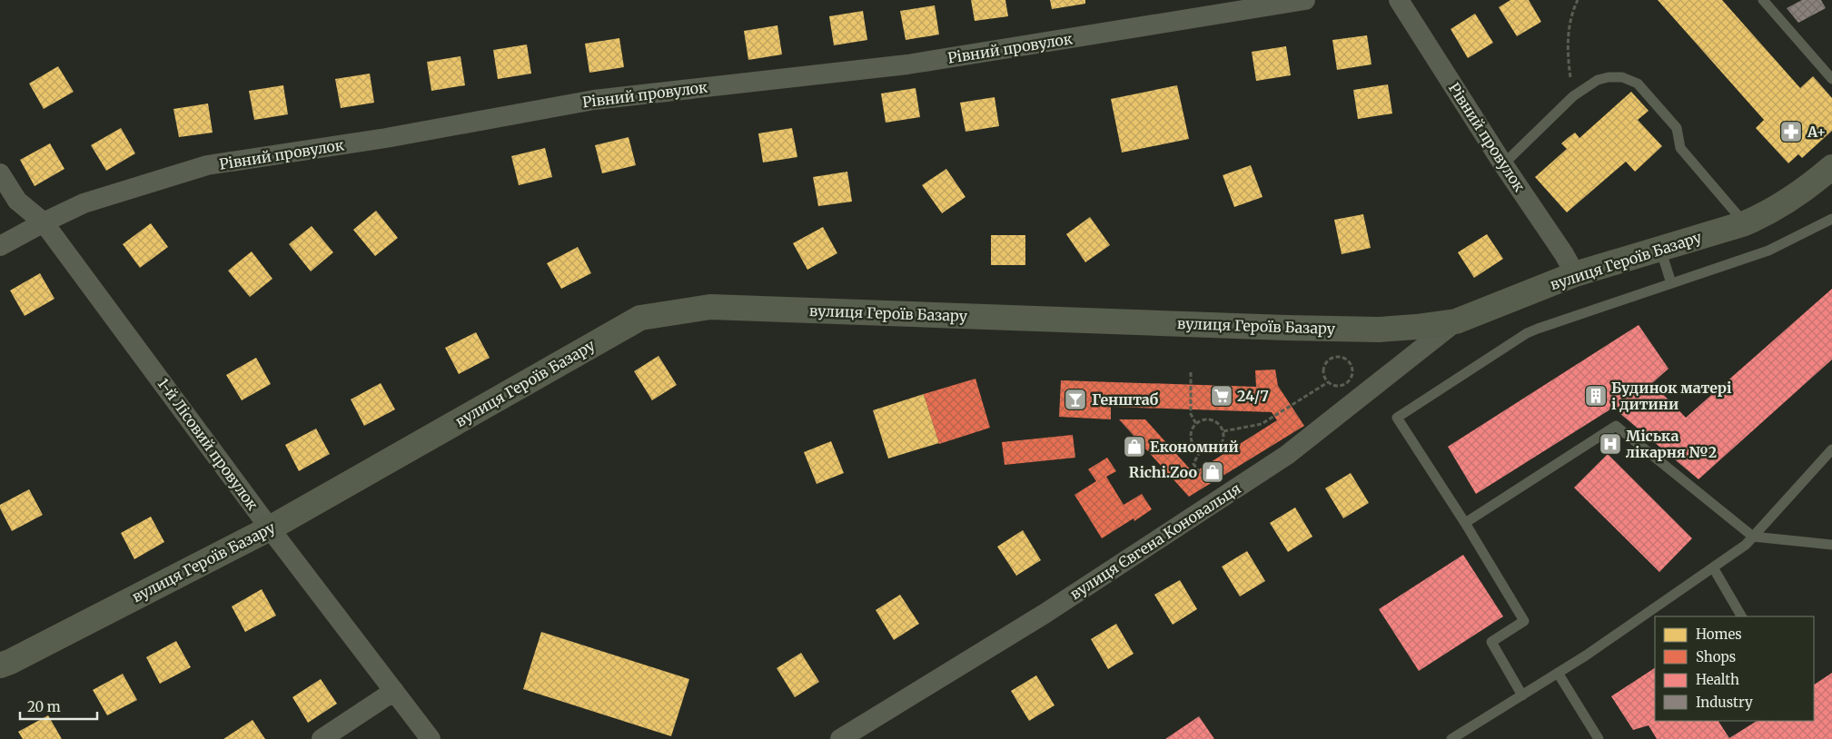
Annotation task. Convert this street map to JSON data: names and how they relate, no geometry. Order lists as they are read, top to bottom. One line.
{"streets":{"main road":["вулиця Героїв Базару"],"street":["Рівний провулок","1-й Лісовий провулок","вулиця Євгена Коновальця"]},"crossings":[["Рівний провулок","вулиця Героїв Базару"],["Рівний провулок","1-й Лісовий провулок"],["вулиця Героїв Базару","1-й Лісовий провулок"],["вулиця Героїв Базару","вулиця Євгена Коновальця"]],"places":{"pharmacy":["A+"],"supermarket":["24/7"],"building":["Будинок матері і дитини"],"bar":["Генштаб"],"hospital":["Міська лікарня №2"],"shop":["Економний","Richi.Zoo"]},"legend":["Homes","Shops","Health","Industry"],"scale_bar":"20 m"}
